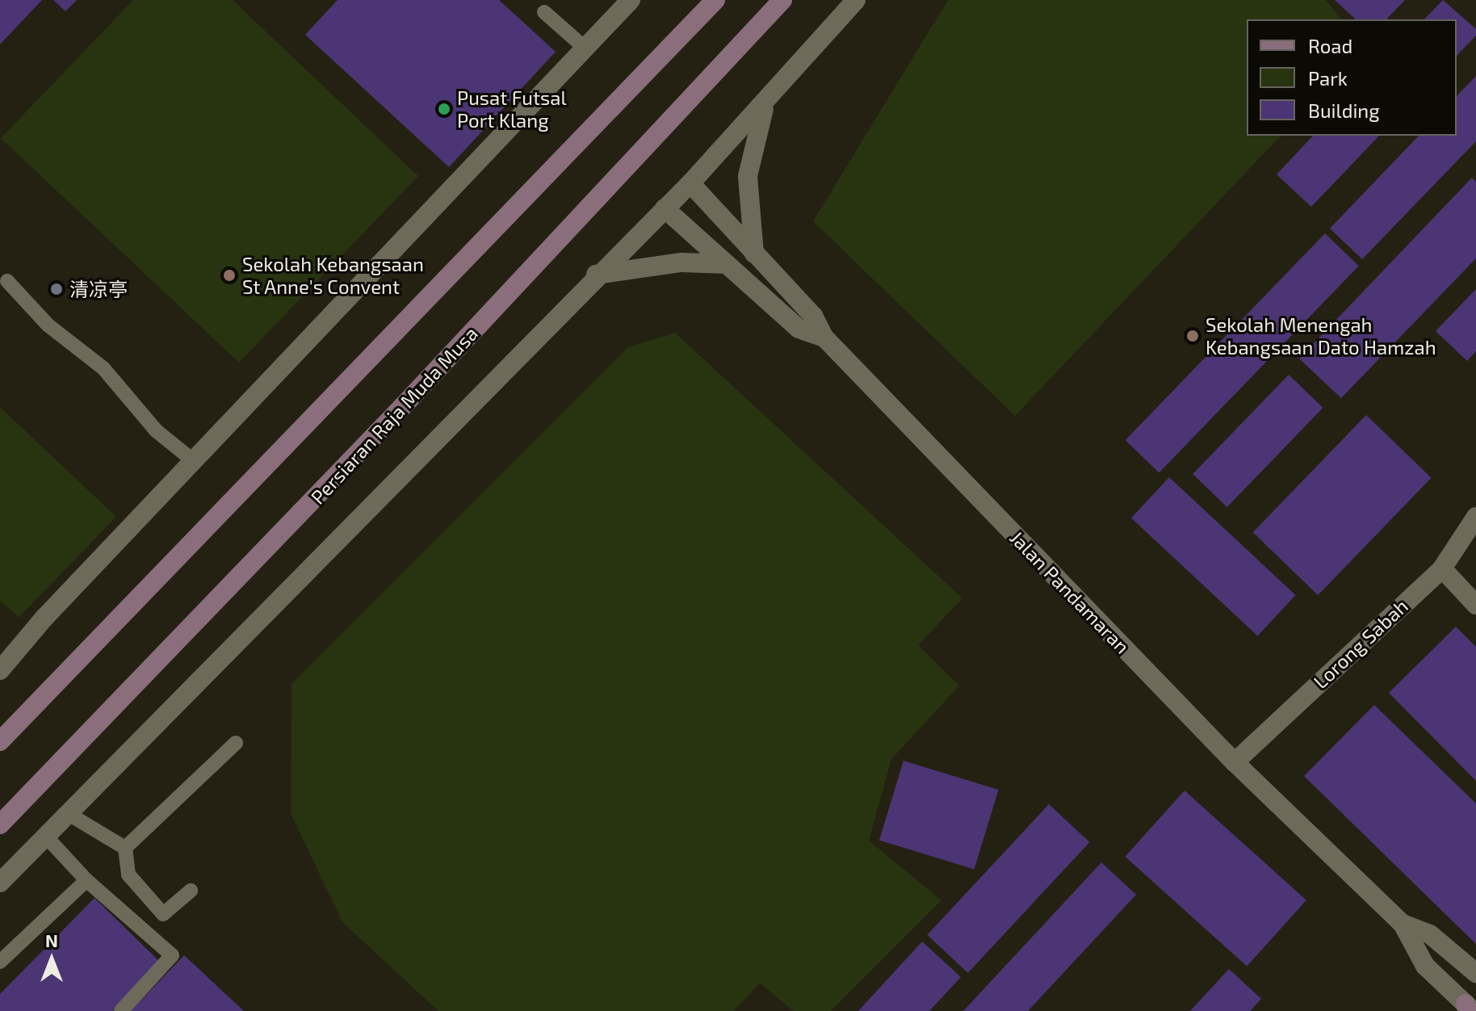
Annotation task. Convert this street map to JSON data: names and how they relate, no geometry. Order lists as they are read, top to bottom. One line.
{"streets":{"main road":["Persiaran Raja Muda Musa"],"street":["Jalan Pandamaran","Lorong Sabah"]},"crossings":[["Jalan Pandamaran","Lorong Sabah"]],"places":["Pusat Futsal Port Klang","Sekolah Kebangsaan St Anne's Convent","清凉亭","Sekolah Menengah Kebangsaan Dato Hamzah"],"legend":["Road","Park","Building"],"north":"top"}
